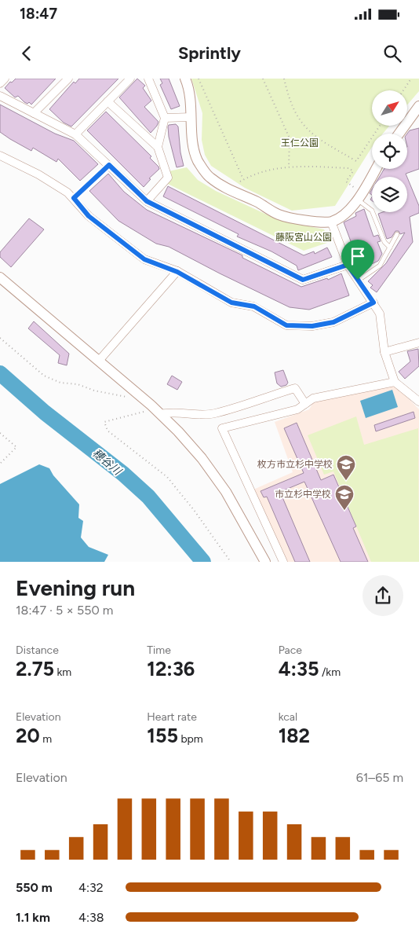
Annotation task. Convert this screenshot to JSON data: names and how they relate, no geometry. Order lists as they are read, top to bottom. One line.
{"water":["穂谷川"],"parks":["王仁公園","藤阪宮山公園"],"places":{"school or university":["枚方市立杉中学校","市立杉中学校"]},"north":"top right","page":{"status":"18:47","header":"Sprintly","heading":["Evening run","18:47 · 5 × 550 m"],"stats":[["Distance","2.75 km"],["Time","12:36"],["Pace","4:35 /km"],["Elevation","20 m"],["Heart rate","155 bpm"],["kcal","182"]],"chart":["Elevation","61–65 m"],"list":[{"name":"550 m","note":"4:32"},{"name":"1.1 km","note":"4:38"}]}}
